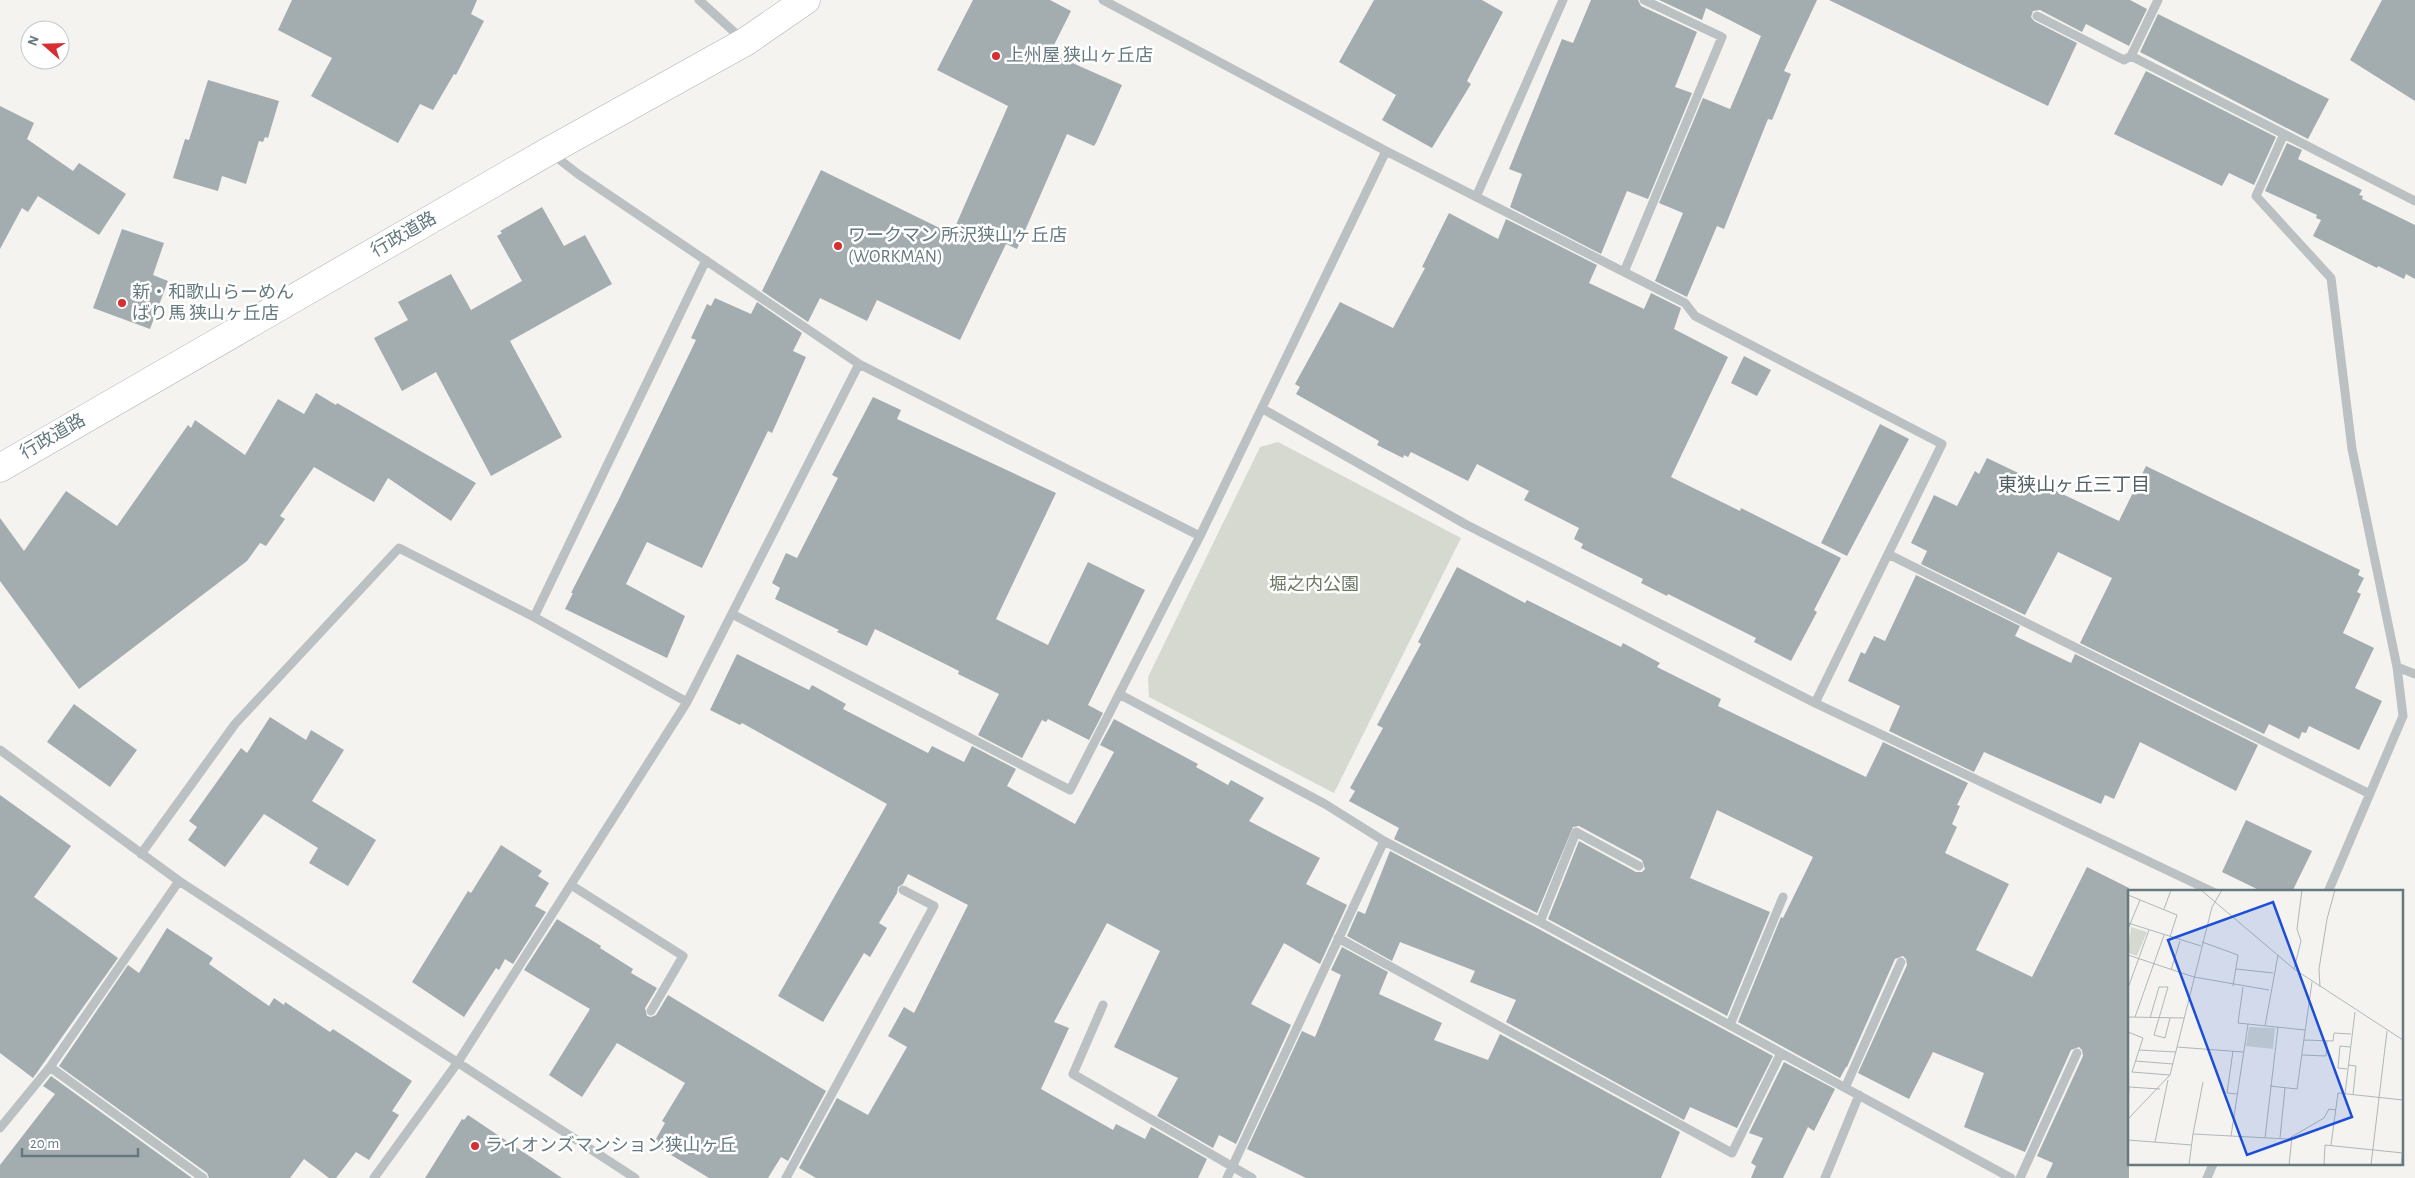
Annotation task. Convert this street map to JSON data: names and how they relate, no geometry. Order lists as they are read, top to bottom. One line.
{"streets":{"highway":["行政道路"]},"districts":["東狭山ヶ丘三丁目"],"parks":["堀之内公園"],"places":["上州屋 狭山ヶ丘店","ワークマン 所沢狭山ヶ丘店 (WORKMAN)","新・和歌山らーめん ばり馬 狭山ヶ丘店","ライオンズマンション狭山ヶ丘"],"scale_bar":"20 m","north":"left"}
